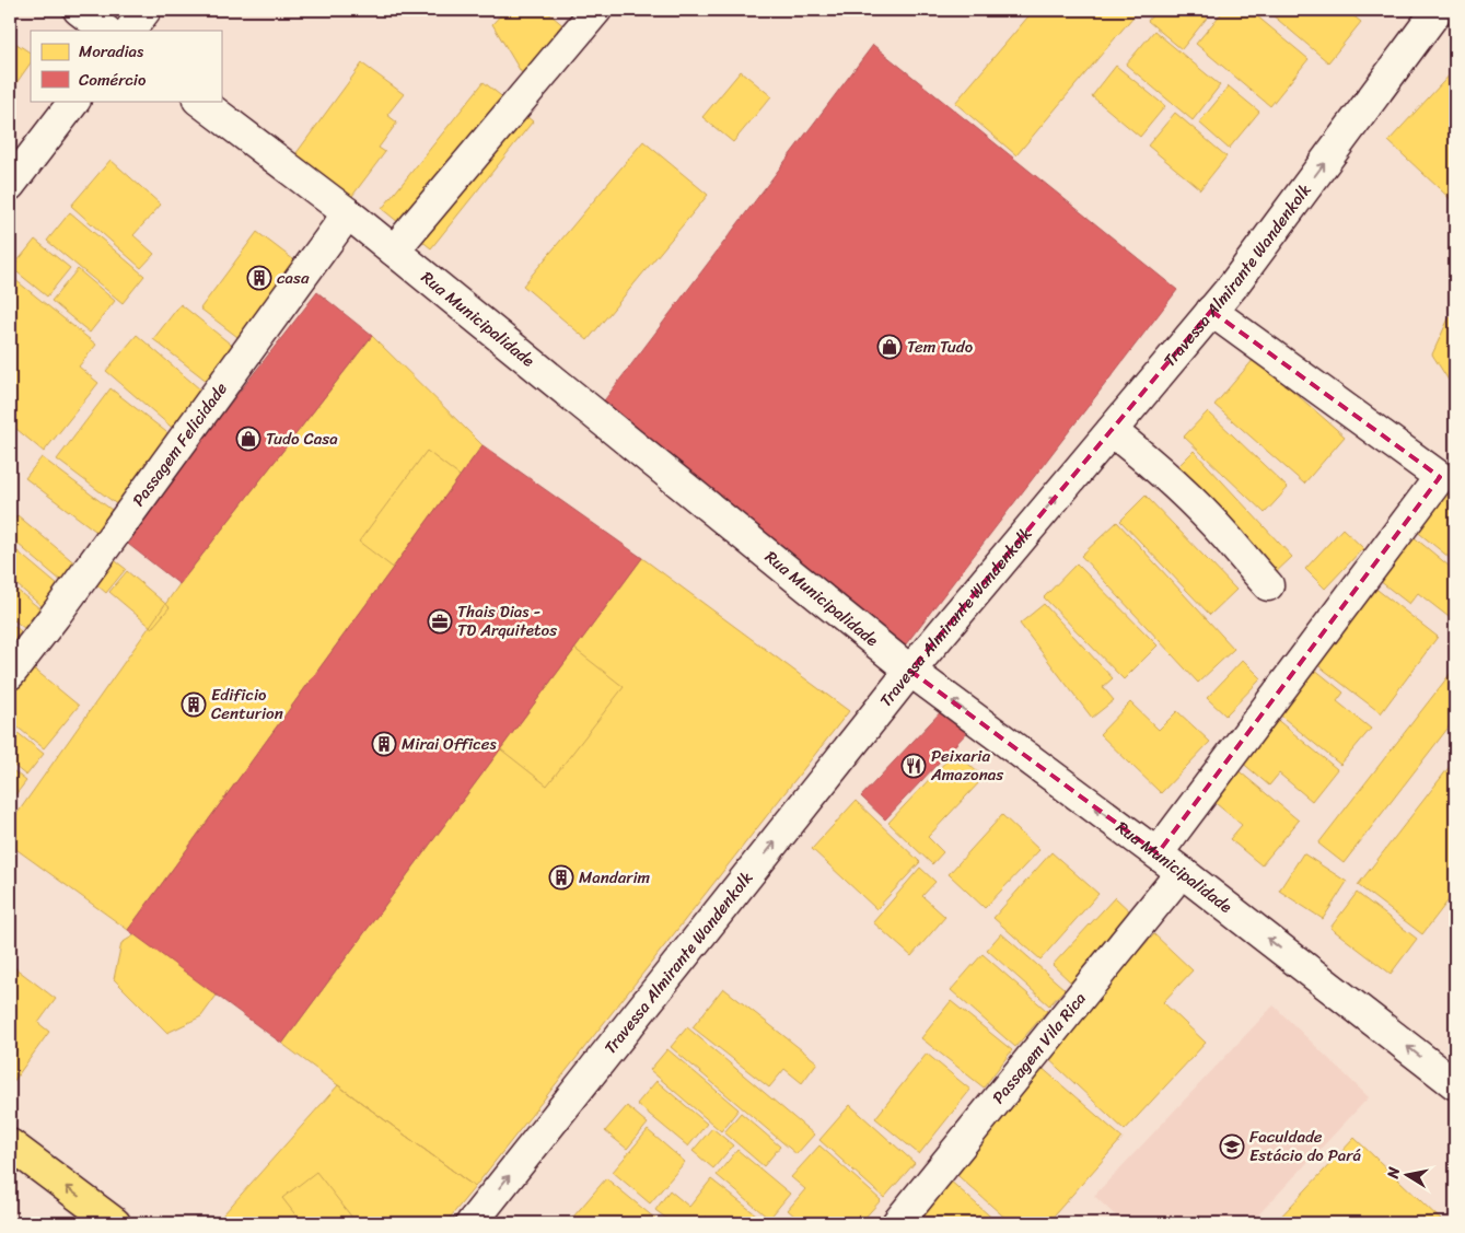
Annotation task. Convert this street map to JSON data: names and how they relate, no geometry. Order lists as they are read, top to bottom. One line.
{"streets":{"street":["Travessa Almirante Wandenkolk","Rua Municipalidade","Passagem Felicidade","Passagem Vila Rica"]},"crossings":[["Travessa Almirante Wandenkolk","Rua Municipalidade"],["Rua Municipalidade","Passagem Felicidade"],["Rua Municipalidade","Passagem Vila Rica"]],"one_way":["Travessa Almirante Wandenkolk","Rua Municipalidade"],"places":{"building":["casa","Edificio Centurion","Mirai Offices","Mandarim"],"shop":["Tem Tudo","Tudo Casa"],"office":["Thais Dias - TD Arquitetos"],"restaurant":["Peixaria Amazonas"],"school or university":["Faculdade Estácio do Pará"]},"legend":["Moradias","Comércio"],"north":"left"}
